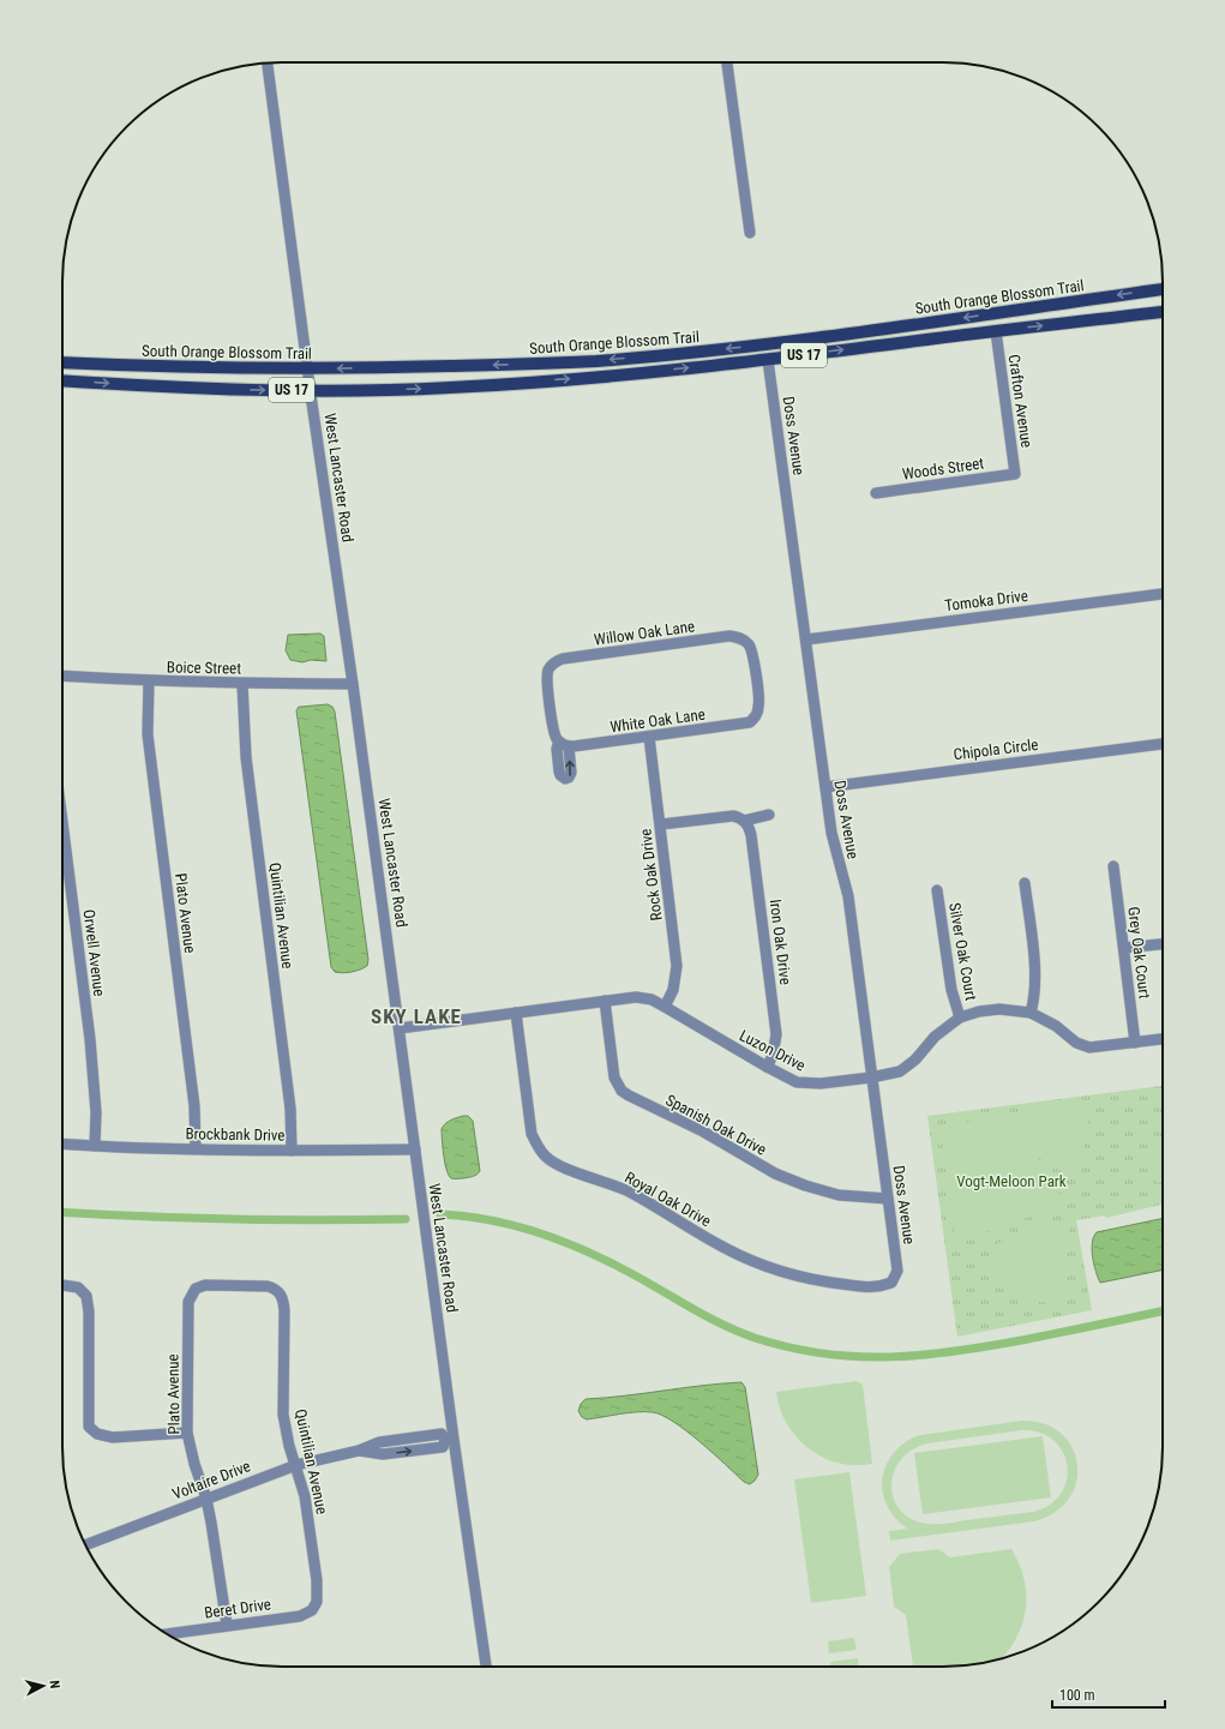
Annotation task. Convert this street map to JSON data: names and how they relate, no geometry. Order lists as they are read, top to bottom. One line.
{"streets":{"main road":["South Orange Blossom Trail","US 17"],"street":["Crafton Avenue","Doss Avenue","Woods Street","West Lancaster Road","Tomoka Drive","Willow Oak Lane","Boice Street","White Oak Lane","Chipola Circle","Rock Oak Drive","Plato Avenue","Quintilian Avenue","Iron Oak Drive","Silver Oak Court","Orwell Avenue","Grey Oak Court","Luzon Drive","Spanish Oak Drive","Brockbank Drive","Royal Oak Drive","Voltaire Drive","Beret Drive"]},"crossings":[["South Orange Blossom Trail","Crafton Avenue"],["South Orange Blossom Trail","Doss Avenue"],["South Orange Blossom Trail","West Lancaster Road"],["Crafton Avenue","Woods Street"],["Doss Avenue","Tomoka Drive"],["Doss Avenue","Chipola Circle"],["Doss Avenue","Luzon Drive"],["Doss Avenue","Spanish Oak Drive"],["Doss Avenue","Royal Oak Drive"],["West Lancaster Road","Boice Street"],["West Lancaster Road","Luzon Drive"],["West Lancaster Road","Brockbank Drive"],["West Lancaster Road","Voltaire Drive"],["Willow Oak Lane","White Oak Lane"],["Boice Street","Plato Avenue"],["Boice Street","Quintilian Avenue"],["White Oak Lane","Rock Oak Drive"],["Rock Oak Drive","Luzon Drive"],["Plato Avenue","Quintilian Avenue"],["Plato Avenue","Brockbank Drive"],["Plato Avenue","Voltaire Drive"],["Plato Avenue","Beret Drive"],["Quintilian Avenue","Brockbank Drive"],["Quintilian Avenue","Voltaire Drive"],["Quintilian Avenue","Beret Drive"],["Iron Oak Drive","Luzon Drive"],["Silver Oak Court","Luzon Drive"],["Orwell Avenue","Brockbank Drive"],["Grey Oak Court","Luzon Drive"],["Luzon Drive","Spanish Oak Drive"],["Luzon Drive","Royal Oak Drive"]],"districts":["SKY LAKE"],"parks":["Vogt-Meloon Park"],"scale_bar":"100 m","north":"right"}
